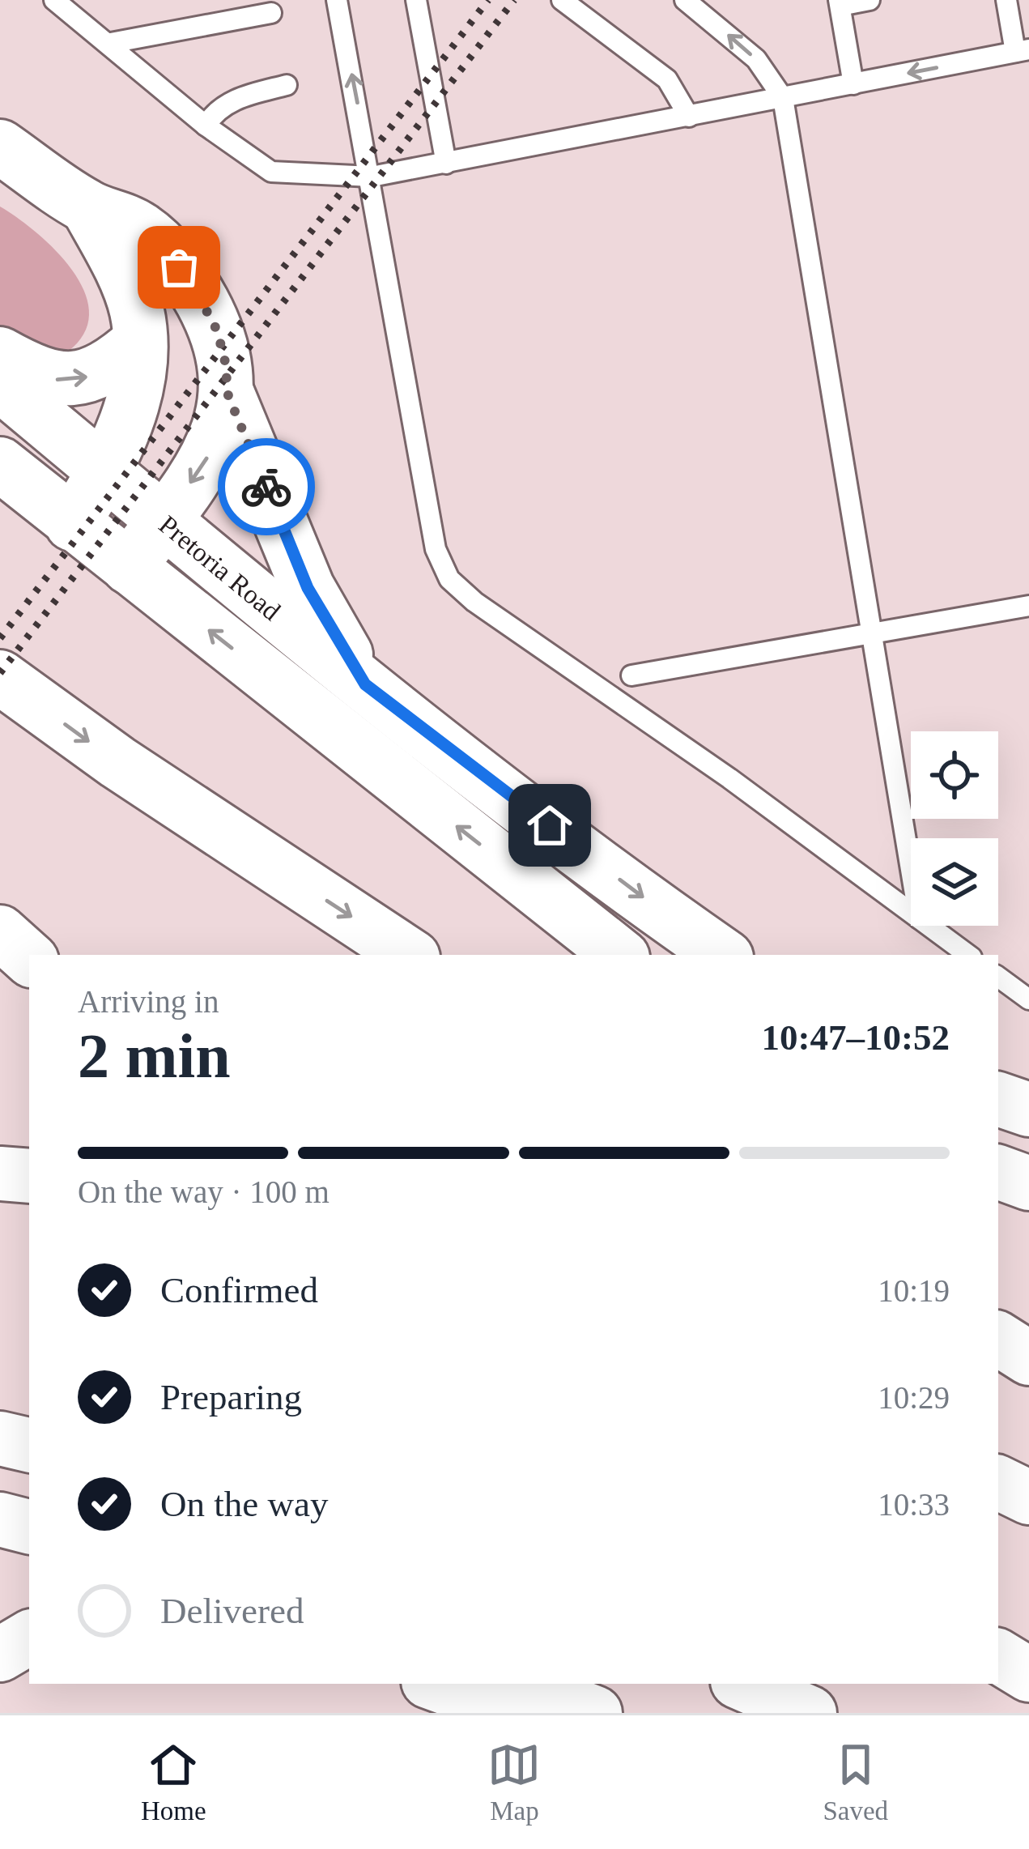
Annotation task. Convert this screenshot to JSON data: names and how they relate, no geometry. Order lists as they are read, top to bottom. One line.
{"streets":{"main road":["Pretoria Road"]},"page":{"heading":["2 min","Arriving in","10:47–10:52"],"bar":"On the way · 100 m","list":[["Confirmed","10:19"],["Preparing","10:29"],["On the way","10:33"],"Delivered"],"tabs":["Home","Map","Saved"]}}
